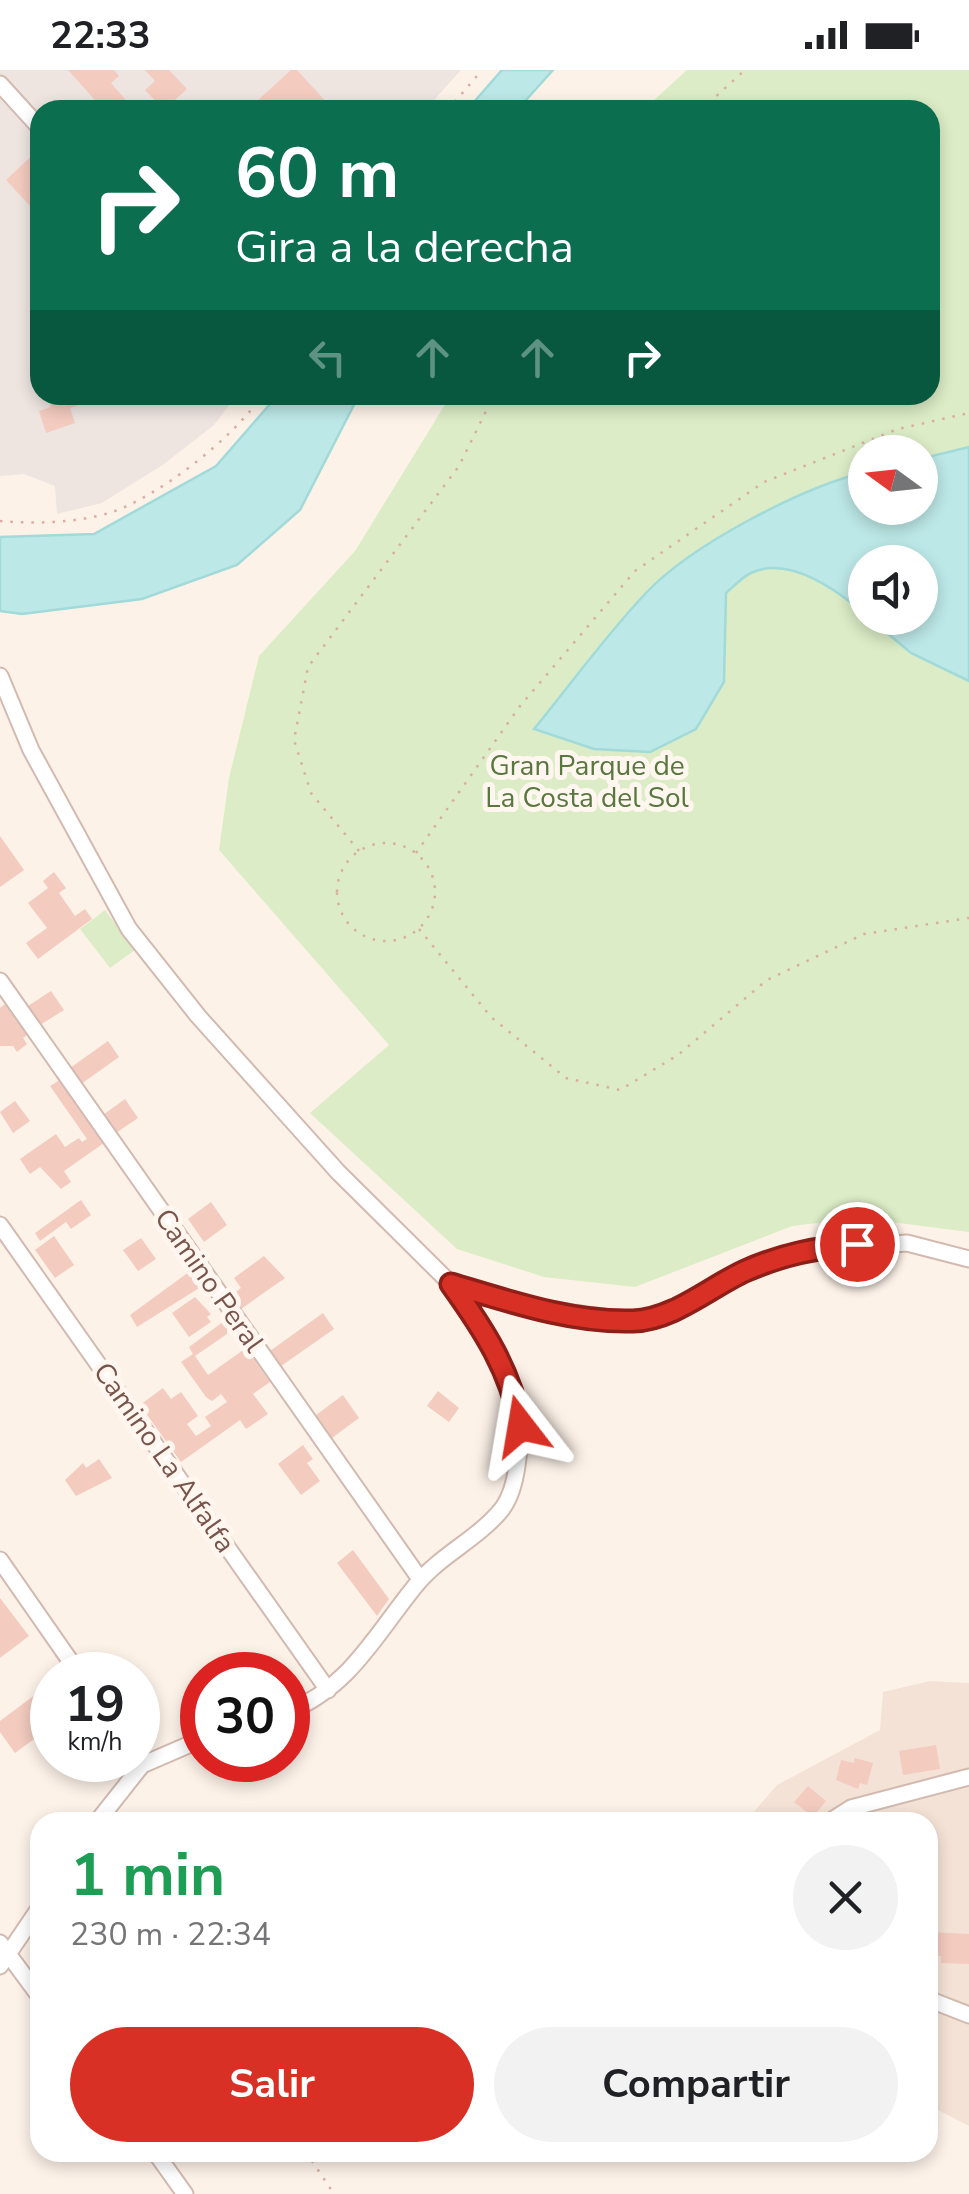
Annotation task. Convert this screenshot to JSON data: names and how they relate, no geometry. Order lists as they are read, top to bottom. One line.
{"streets":{"street":["Camino Peral","Camino La Alfalfa"]},"parks":["Gran Parque de La Costa del Sol"],"north":"left","page":{"status":"22:33","turn":["60 m","Gira a la derecha"],"speed":"19 km/h","limit":"30","heading":["1 min","230 m · 22:34"],"buttons":["Salir","Compartir"]}}
